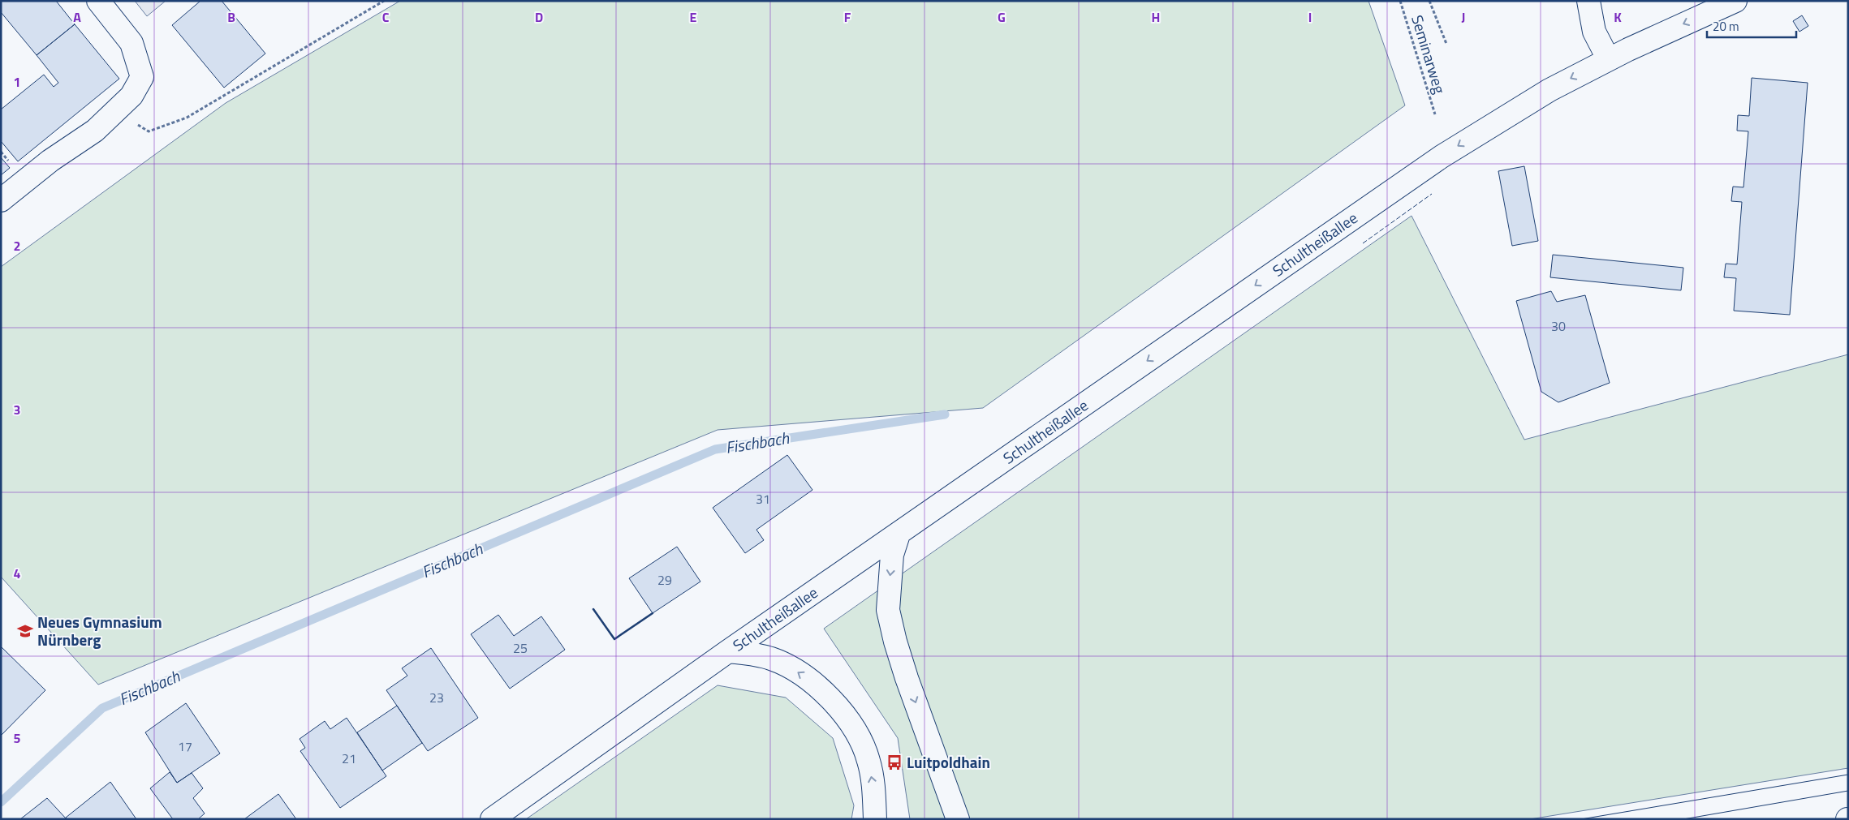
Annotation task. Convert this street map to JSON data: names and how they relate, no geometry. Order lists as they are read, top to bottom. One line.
{"streets":{"main road":["Schultheißallee"],"path":["Seminarweg"]},"one_way":["Schultheißallee"],"water":["Fischbach"],"places":{"school or university":["Neues Gymnasium Nürnberg"],"bus stop":["Luitpoldhain"]},"house_numbers":["30","31","29","25","23","17","21"],"scale_bar":"20 m","grid":{"columns":["A","B","C","D","E","F","G","H","I","J","K"],"rows":["1","2","3","4","5"]}}
